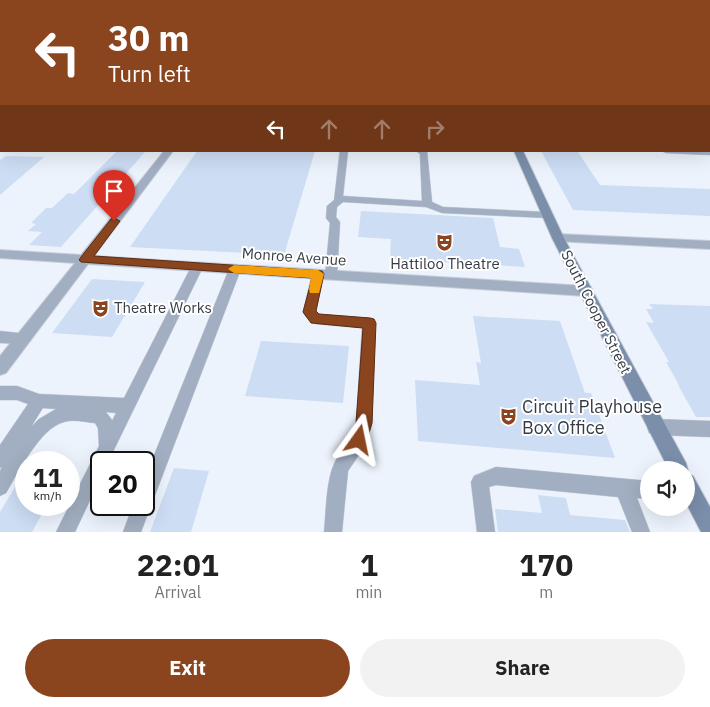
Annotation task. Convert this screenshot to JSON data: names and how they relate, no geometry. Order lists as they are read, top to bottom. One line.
{"streets":{"main road":["South Cooper Street"],"street":["Monroe Avenue"]},"crossings":[["Monroe Avenue","South Cooper Street"]],"places":{"theatre":["Hattiloo Theatre","Theatre Works","Circuit Playhouse Box Office"]},"page":{"turn":["30 m","Turn left"],"speed":"11 km/h","limit":"20","eta":["22:01","Arrival","1","min","170","m"],"buttons":["Exit","Share"]}}
